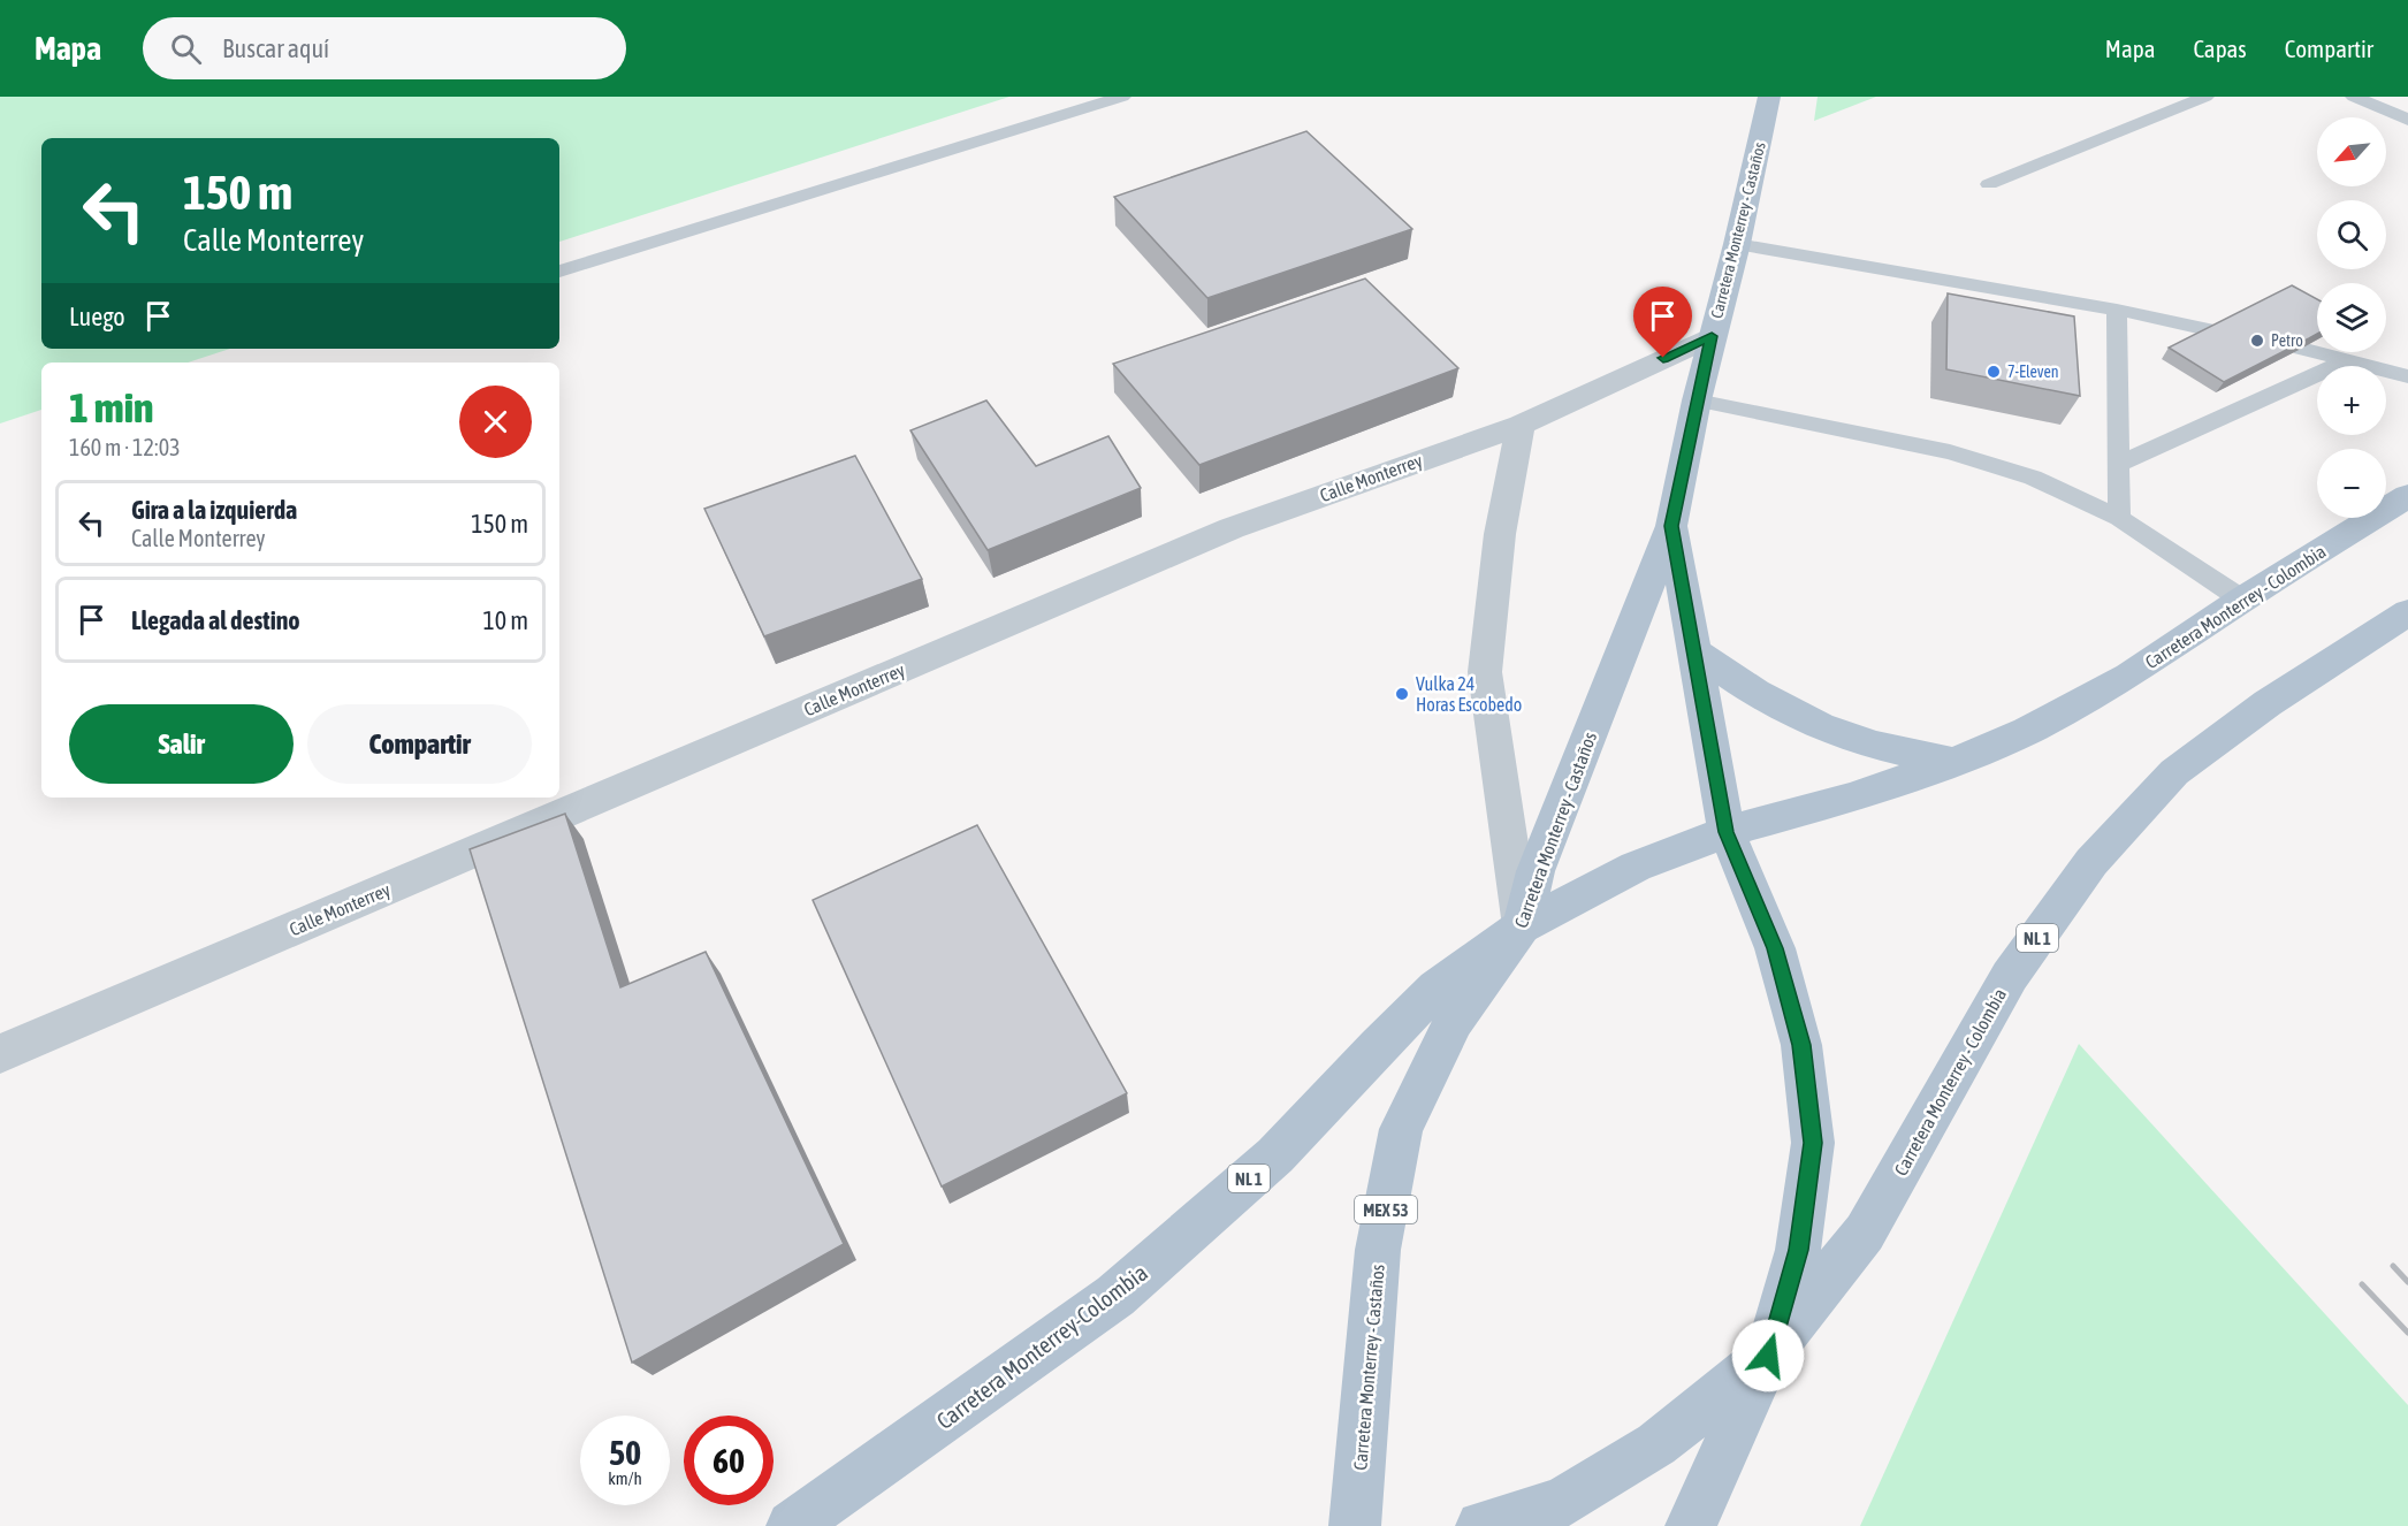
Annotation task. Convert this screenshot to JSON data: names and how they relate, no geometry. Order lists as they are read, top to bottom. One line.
{"streets":{"main road":["Carretera Monterrey - Castaños","Carretera Monterrey - Colombia","NL 1","MEX 53","Carretera Monterrey-Colombia"],"street":["Calle Monterrey"]},"crossings":[["Carretera Monterrey - Castaños","Calle Monterrey"],["Carretera Monterrey - Castaños","Carretera Monterrey - Colombia"],["Carretera Monterrey - Castaños","Carretera Monterrey-Colombia"],["Carretera Monterrey - Colombia","Carretera Monterrey-Colombia"]],"places":["Petro","7-Eleven","Vulka 24 Horas Escobedo"],"north":"bottom left","page":{"header":"Mapa","search":"Buscar aquí","nav":["Mapa","Capas","Compartir"],"map_buttons":["+","−"],"turn":["150 m","Calle Monterrey"],"then":"Luego","heading":["1 min","160 m · 12:03"],"list":[{"name":"Gira a la izquierda","note":"Calle Monterrey","value":"150 m"},{"name":"Llegada al destino","value":"10 m"}],"buttons":["Salir","Compartir"],"speed":"50 km/h","limit":"60"}}
